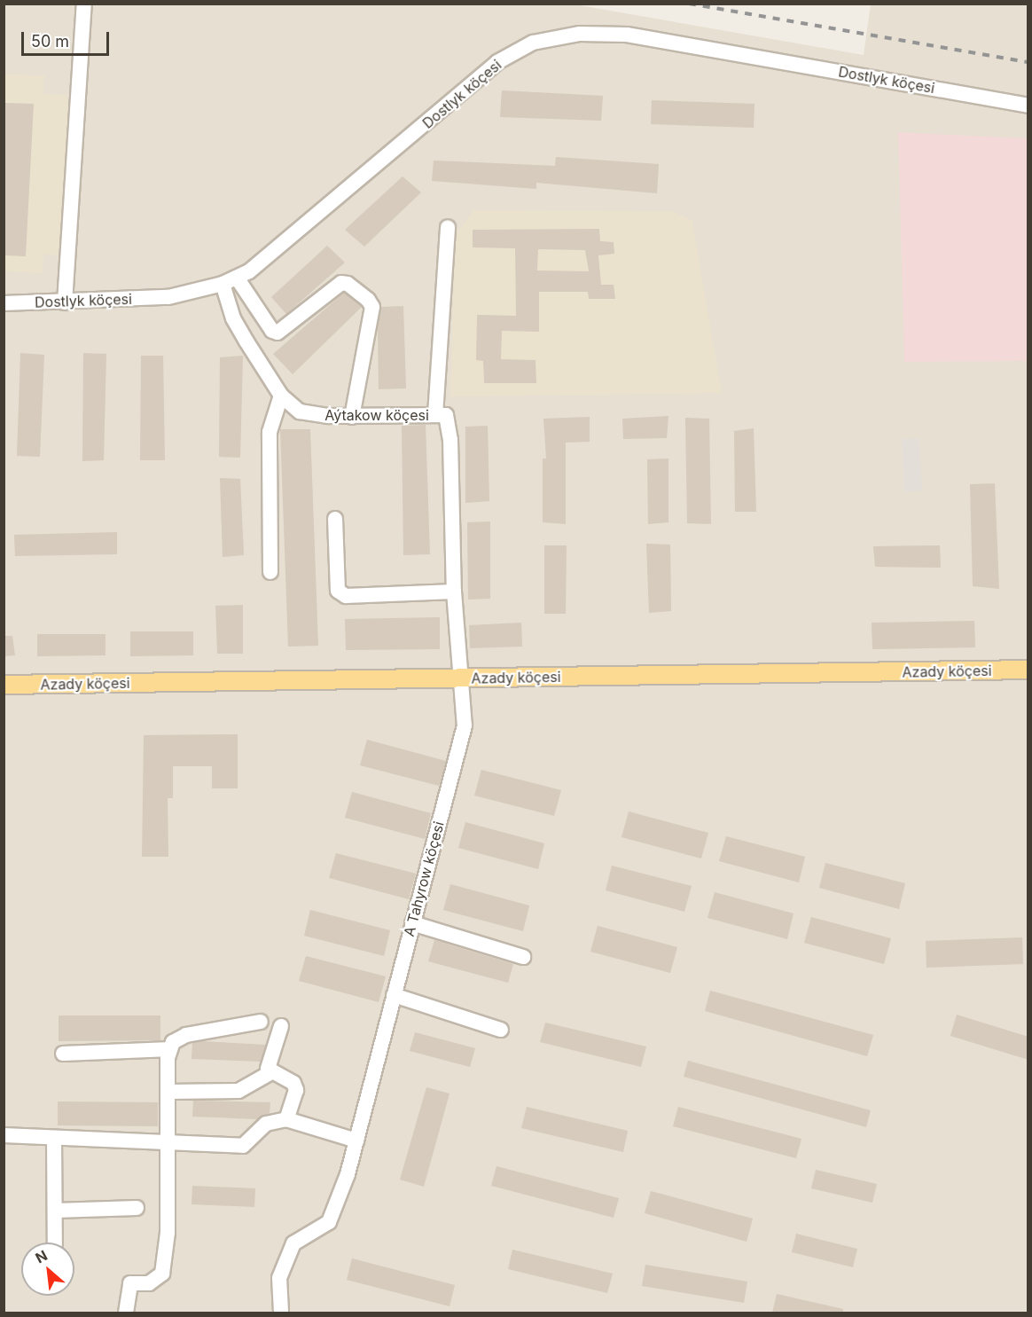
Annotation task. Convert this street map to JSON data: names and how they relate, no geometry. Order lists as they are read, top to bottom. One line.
{"streets":{"main road":["Azady köçesi"],"street":["Dostlyk köçesi","Aýtakow köçesi","A Tahyrow köçesi"]},"crossings":[["Dostlyk köçesi","Aýtakow köçesi"],["Aýtakow köçesi","A Tahyrow köçesi"],["Azady köçesi","A Tahyrow köçesi"]],"scale_bar":"50 m","north":"top left"}
